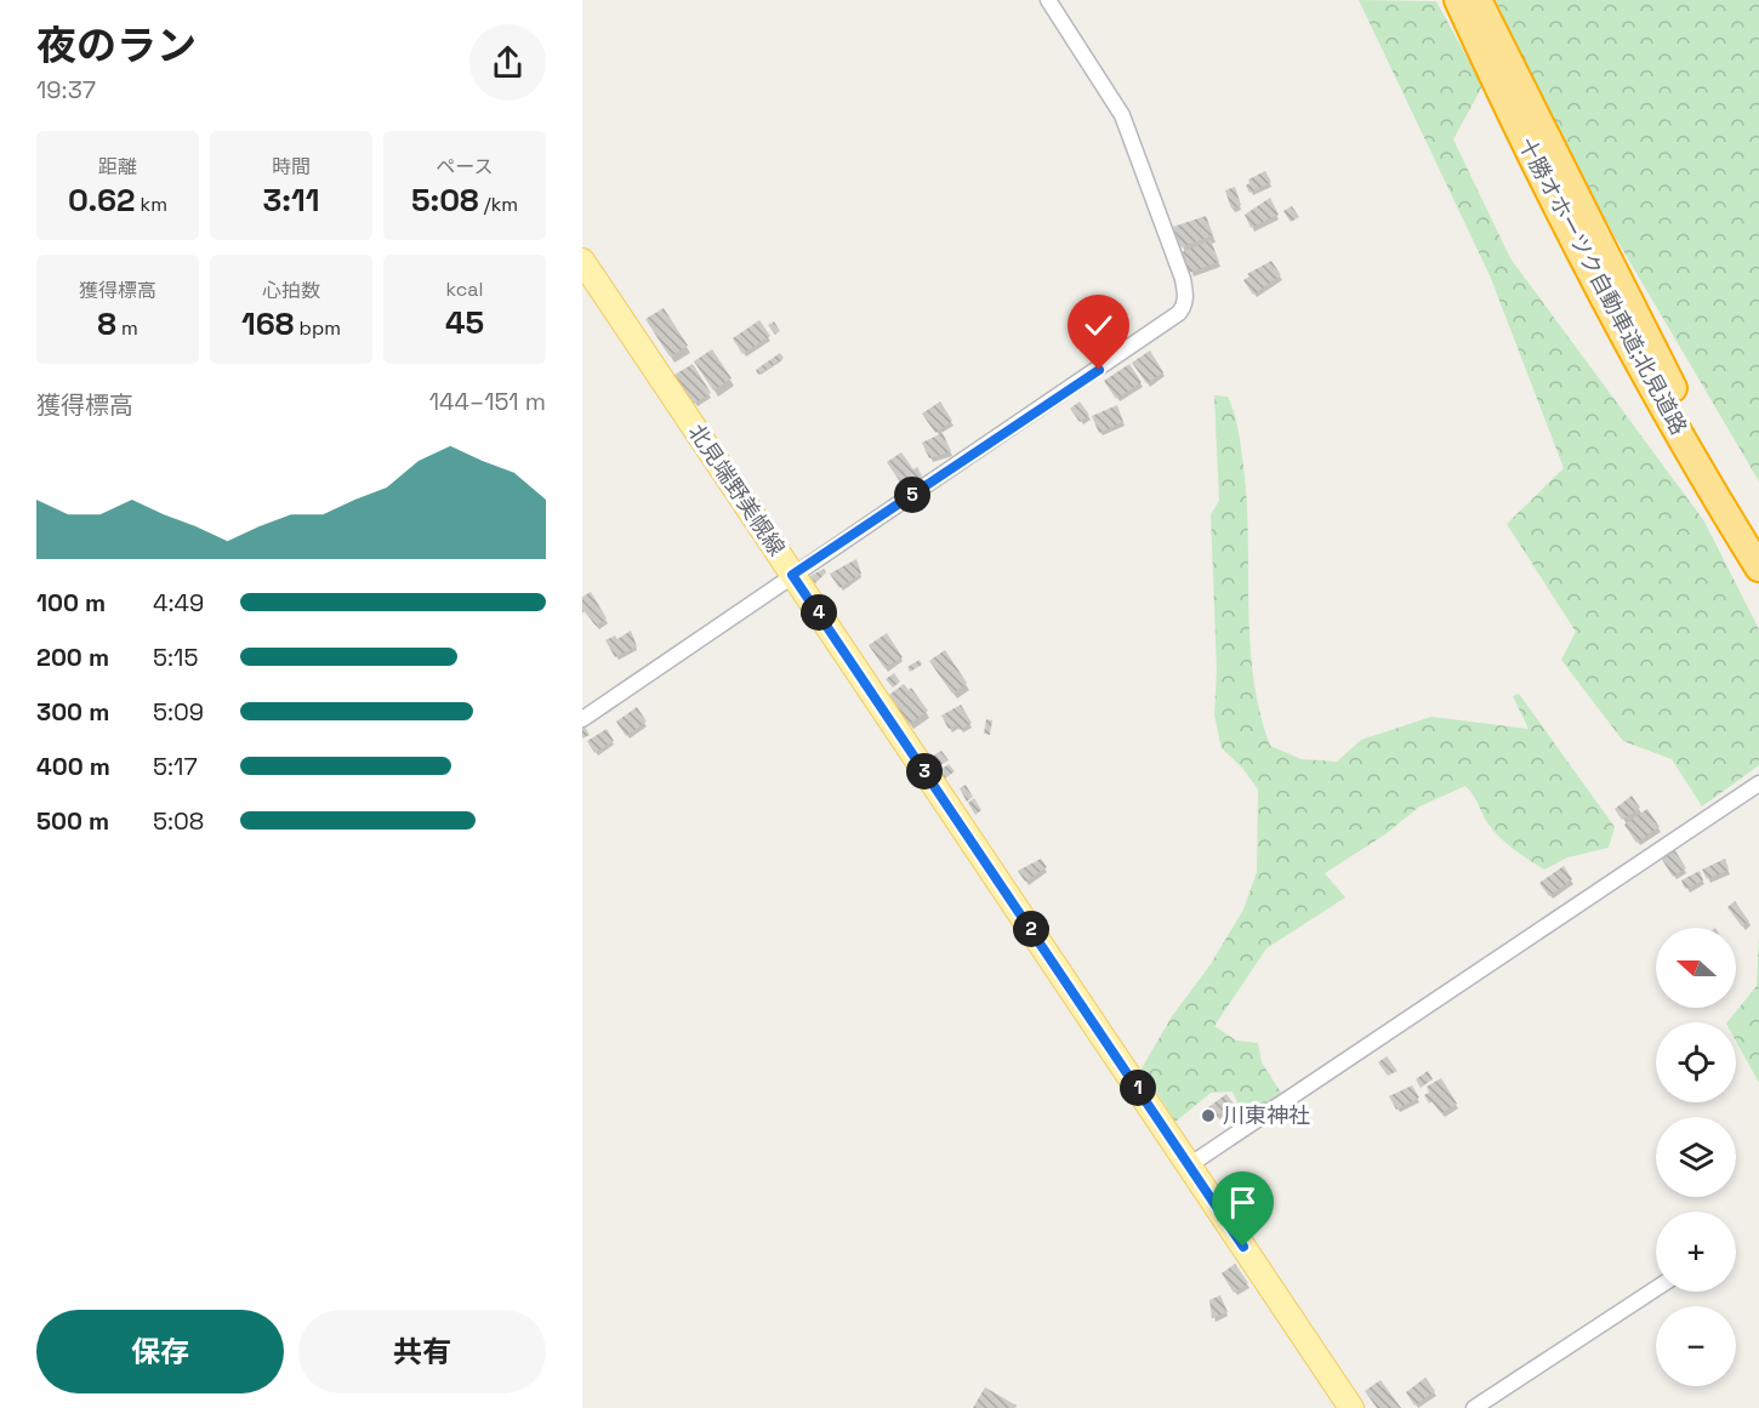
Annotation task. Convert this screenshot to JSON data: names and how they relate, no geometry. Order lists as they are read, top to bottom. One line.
{"streets":{"highway":["十勝オホーツク自動車道;北見道路"],"main road":["北見端野美幌線"]},"places":["川東神社"],"north":"left","page":{"heading":["夜のラン","19:37"],"stats":[["距離","0.62 km"],["時間","3:11"],["ペース","5:08 /km"],["獲得標高","8 m"],["心拍数","168 bpm"],["kcal","45"]],"chart":["獲得標高","144–151 m"],"pins":["5","4","3","2","1"],"list":[{"name":"100 m","note":"4:49"},{"name":"200 m","note":"5:15"},{"name":"300 m","note":"5:09"},{"name":"400 m","note":"5:17"},{"name":"500 m","note":"5:08"}],"map_buttons":["+","−"],"buttons":["保存","共有"]}}
